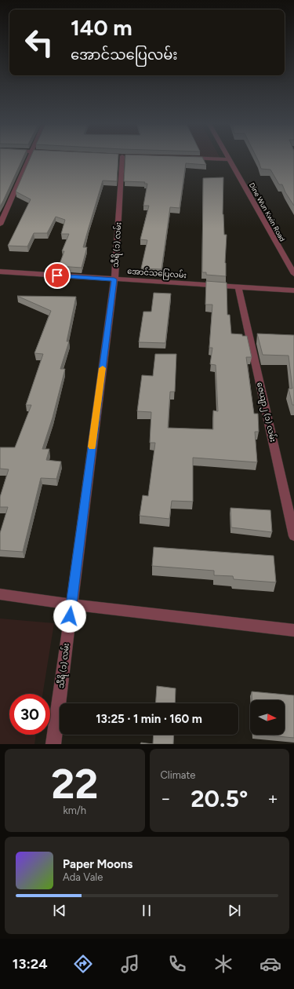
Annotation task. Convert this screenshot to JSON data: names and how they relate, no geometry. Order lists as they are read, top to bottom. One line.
{"streets":{"street":["Dine Wun Kwin Road","သီရိ (၁) လမ်း","အောင်သပြေလမ်း","ဇေယျာ၂ (၁) လမ်း"]},"crossings":[["သီရိ (၁) လမ်း","အောင်သပြေလမ်း"],["အောင်သပြေလမ်း","ဇေယျာ၂ (၁) လမ်း"]],"north":"right","page":{"turn":["140 m","အောင်သပြေလမ်း"],"limit":"30","trip":"13:25 · 1 min · 160 m","tile":[["22","km/h"],"Climate"],"heat":["−","20.5°","+"],"song":["Paper Moons","Ada Vale"],"tabs":"13:24"}}
